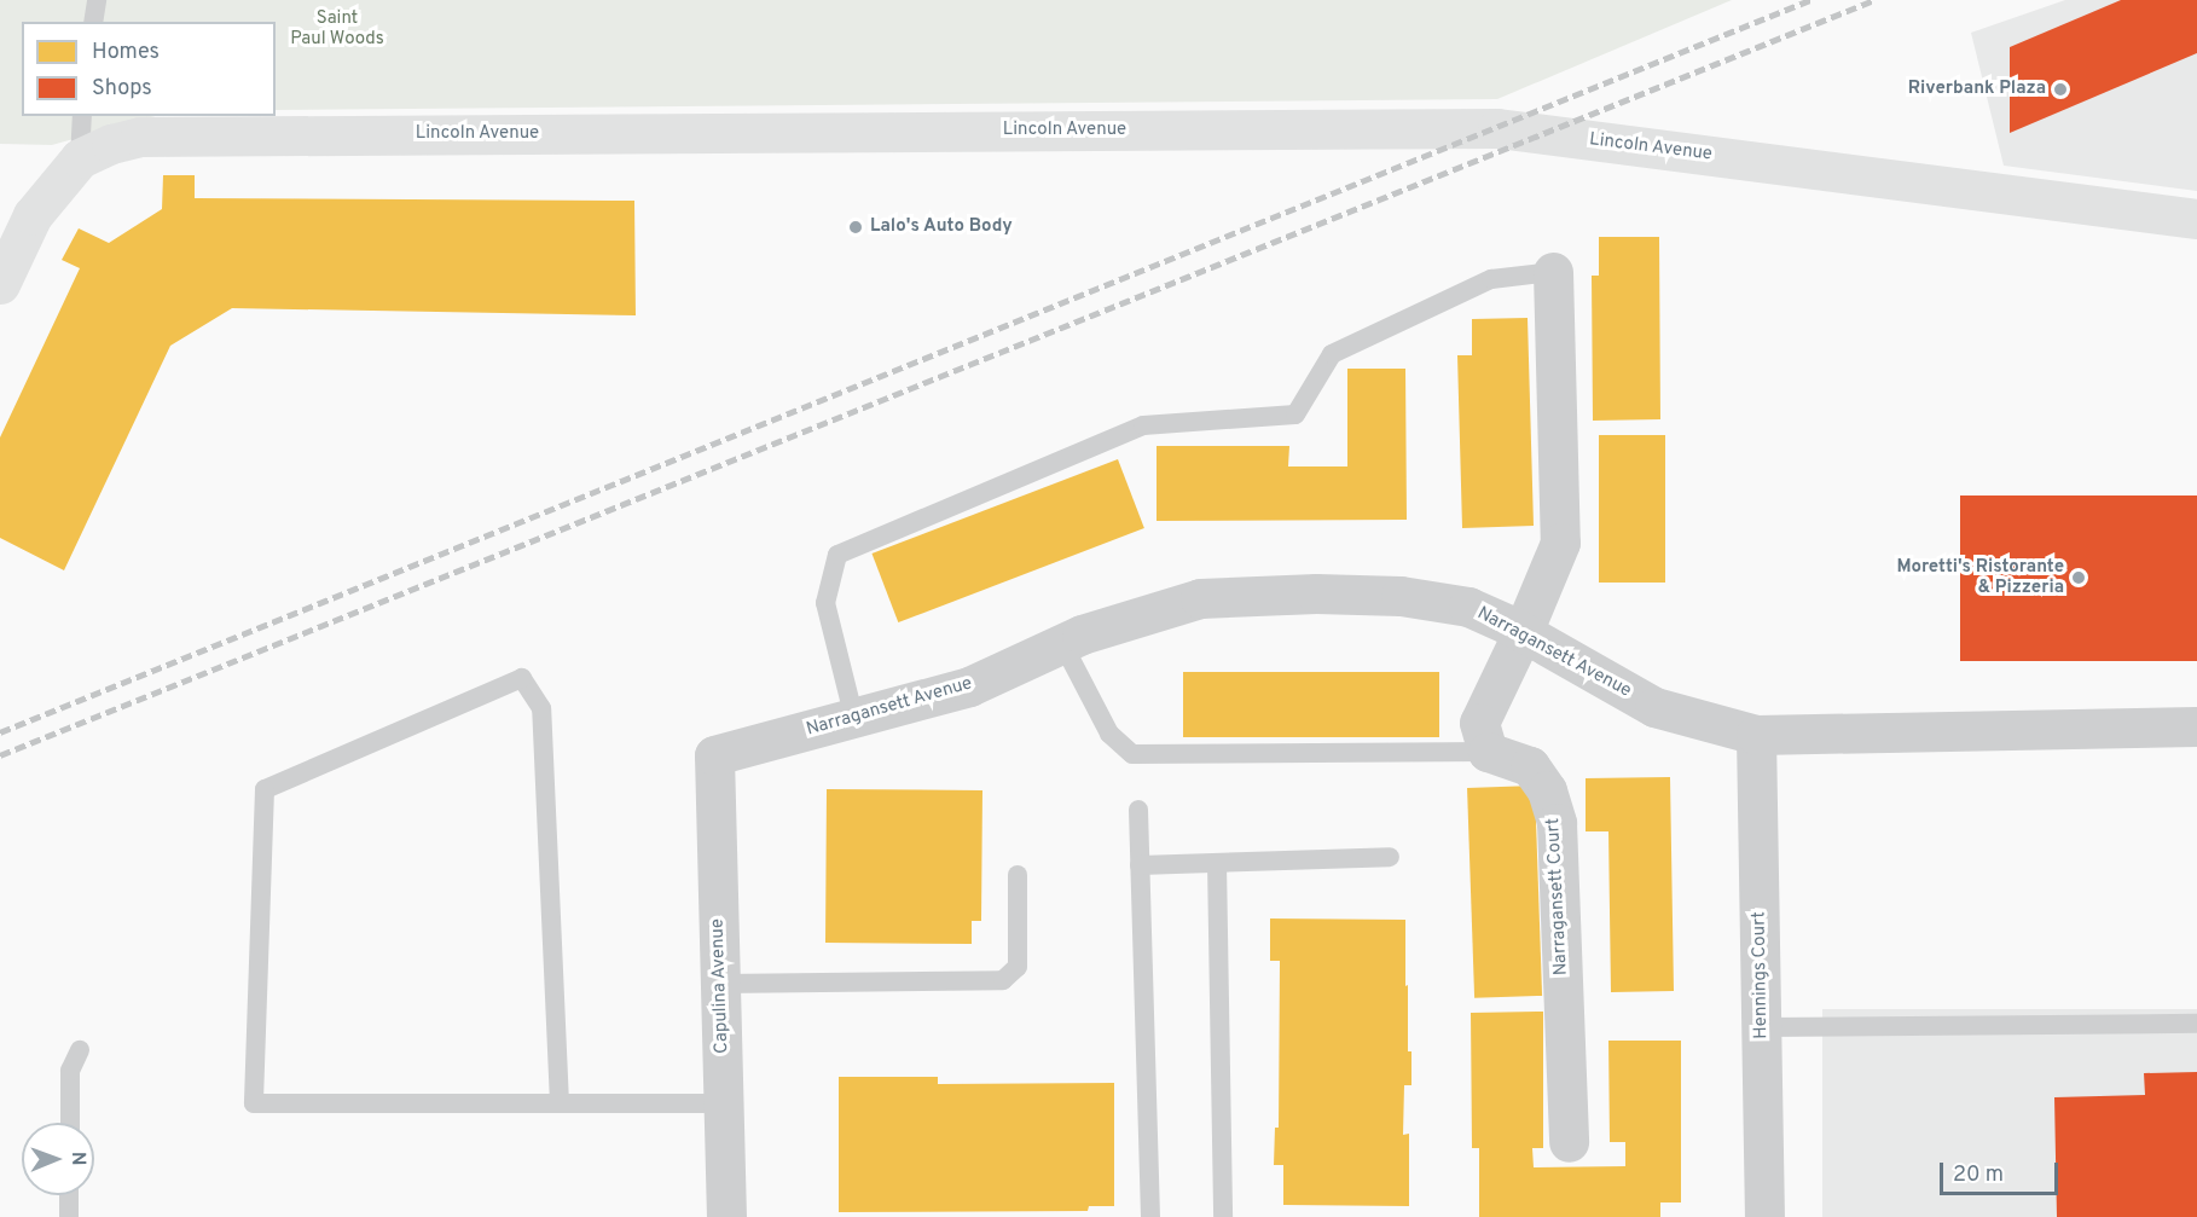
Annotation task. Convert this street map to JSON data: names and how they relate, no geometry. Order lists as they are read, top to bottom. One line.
{"streets":{"main road":["Lincoln Avenue"],"street":["Narragansett Avenue","Narragansett Court","Hennings Court","Capulina Avenue"]},"crossings":[["Narragansett Avenue","Hennings Court"],["Narragansett Avenue","Capulina Avenue"]],"parks":["Saint Paul Woods"],"places":["Riverbank Plaza","Lalo's Auto Body","Moretti's Ristorante & Pizzeria"],"legend":["Homes","Shops"],"scale_bar":"20 m","north":"right"}
